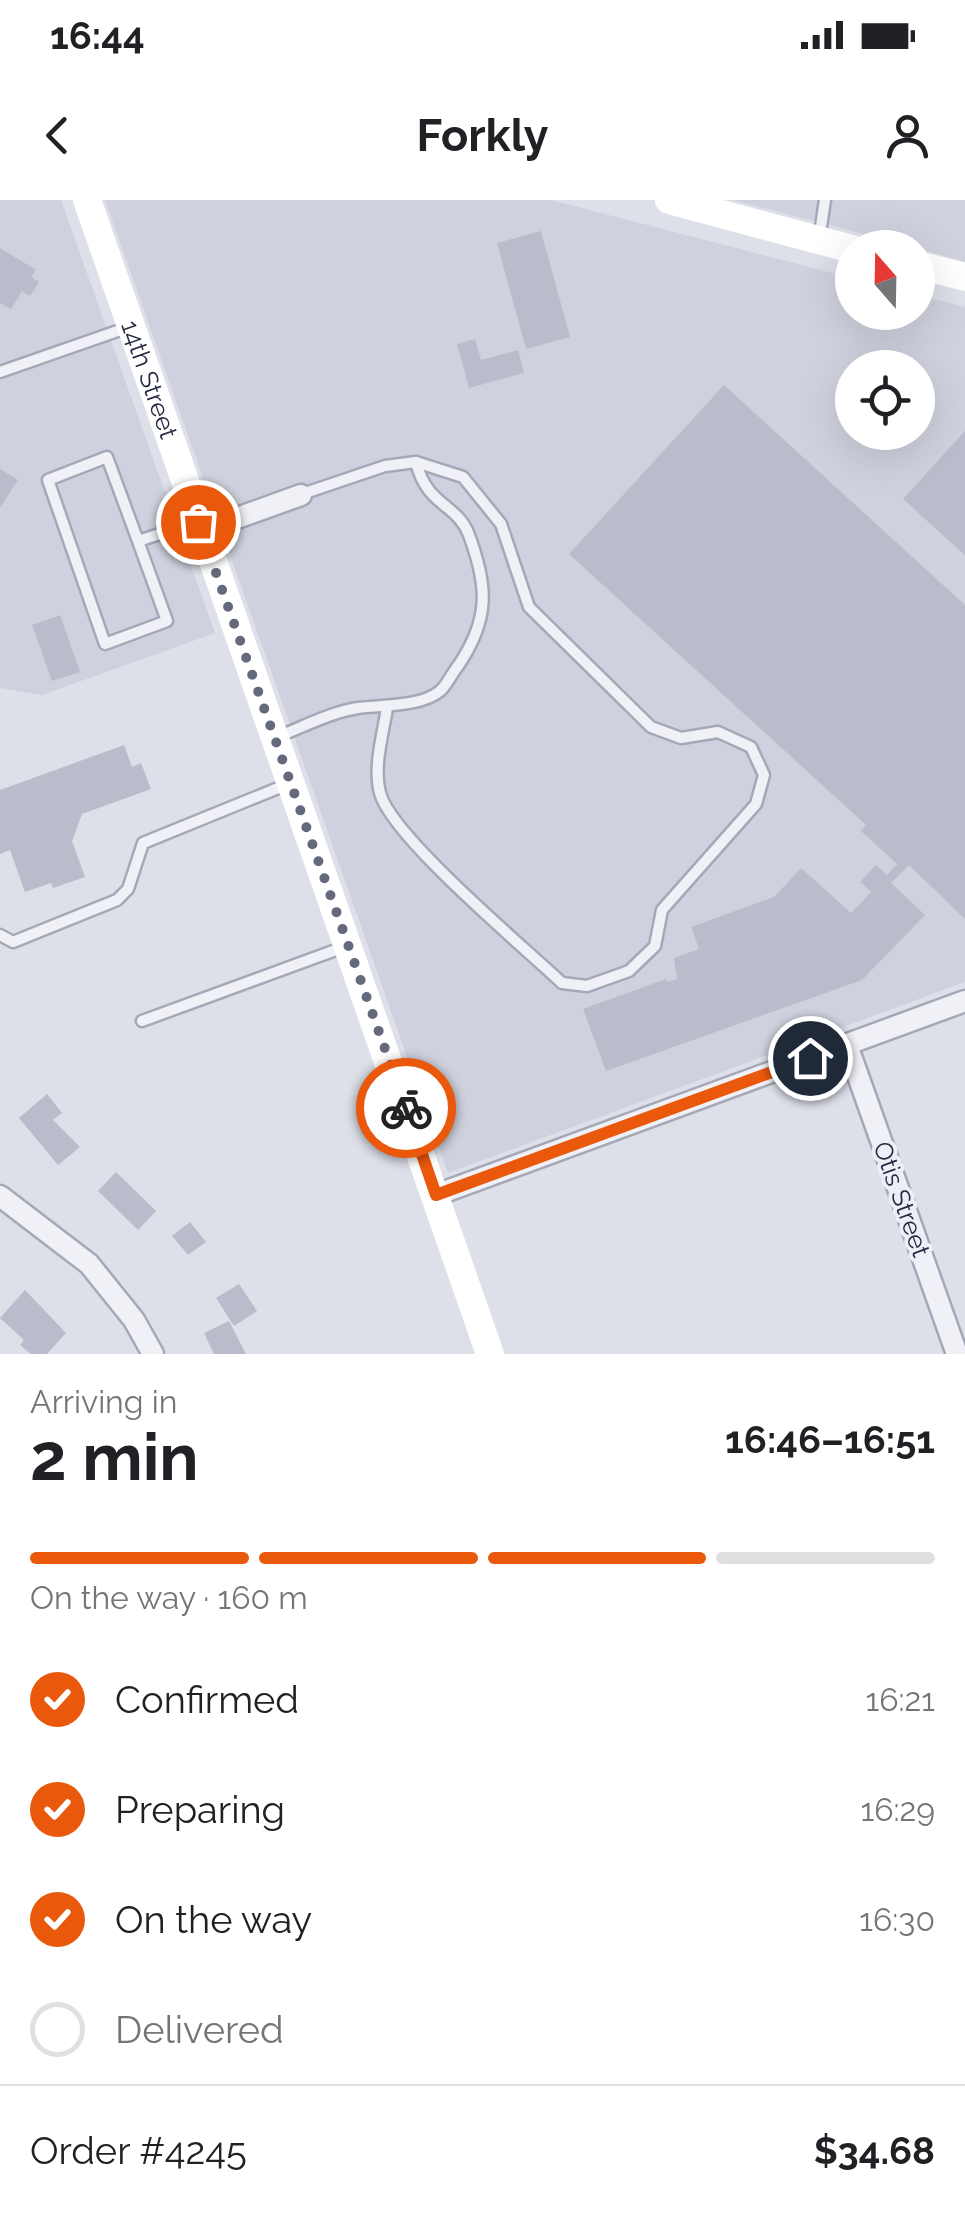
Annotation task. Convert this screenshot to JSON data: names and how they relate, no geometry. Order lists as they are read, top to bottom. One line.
{"streets":{"street":["14th Street","Otis Street"]},"north":"top","page":{"status":"16:44","header":"Forkly","heading":["2 min","Arriving in","16:46–16:51"],"panel":["Order #4245","$34.68"],"bar":"On the way · 160 m","list":[["Confirmed","16:21"],["Preparing","16:29"],["On the way","16:30"],"Delivered"]}}
